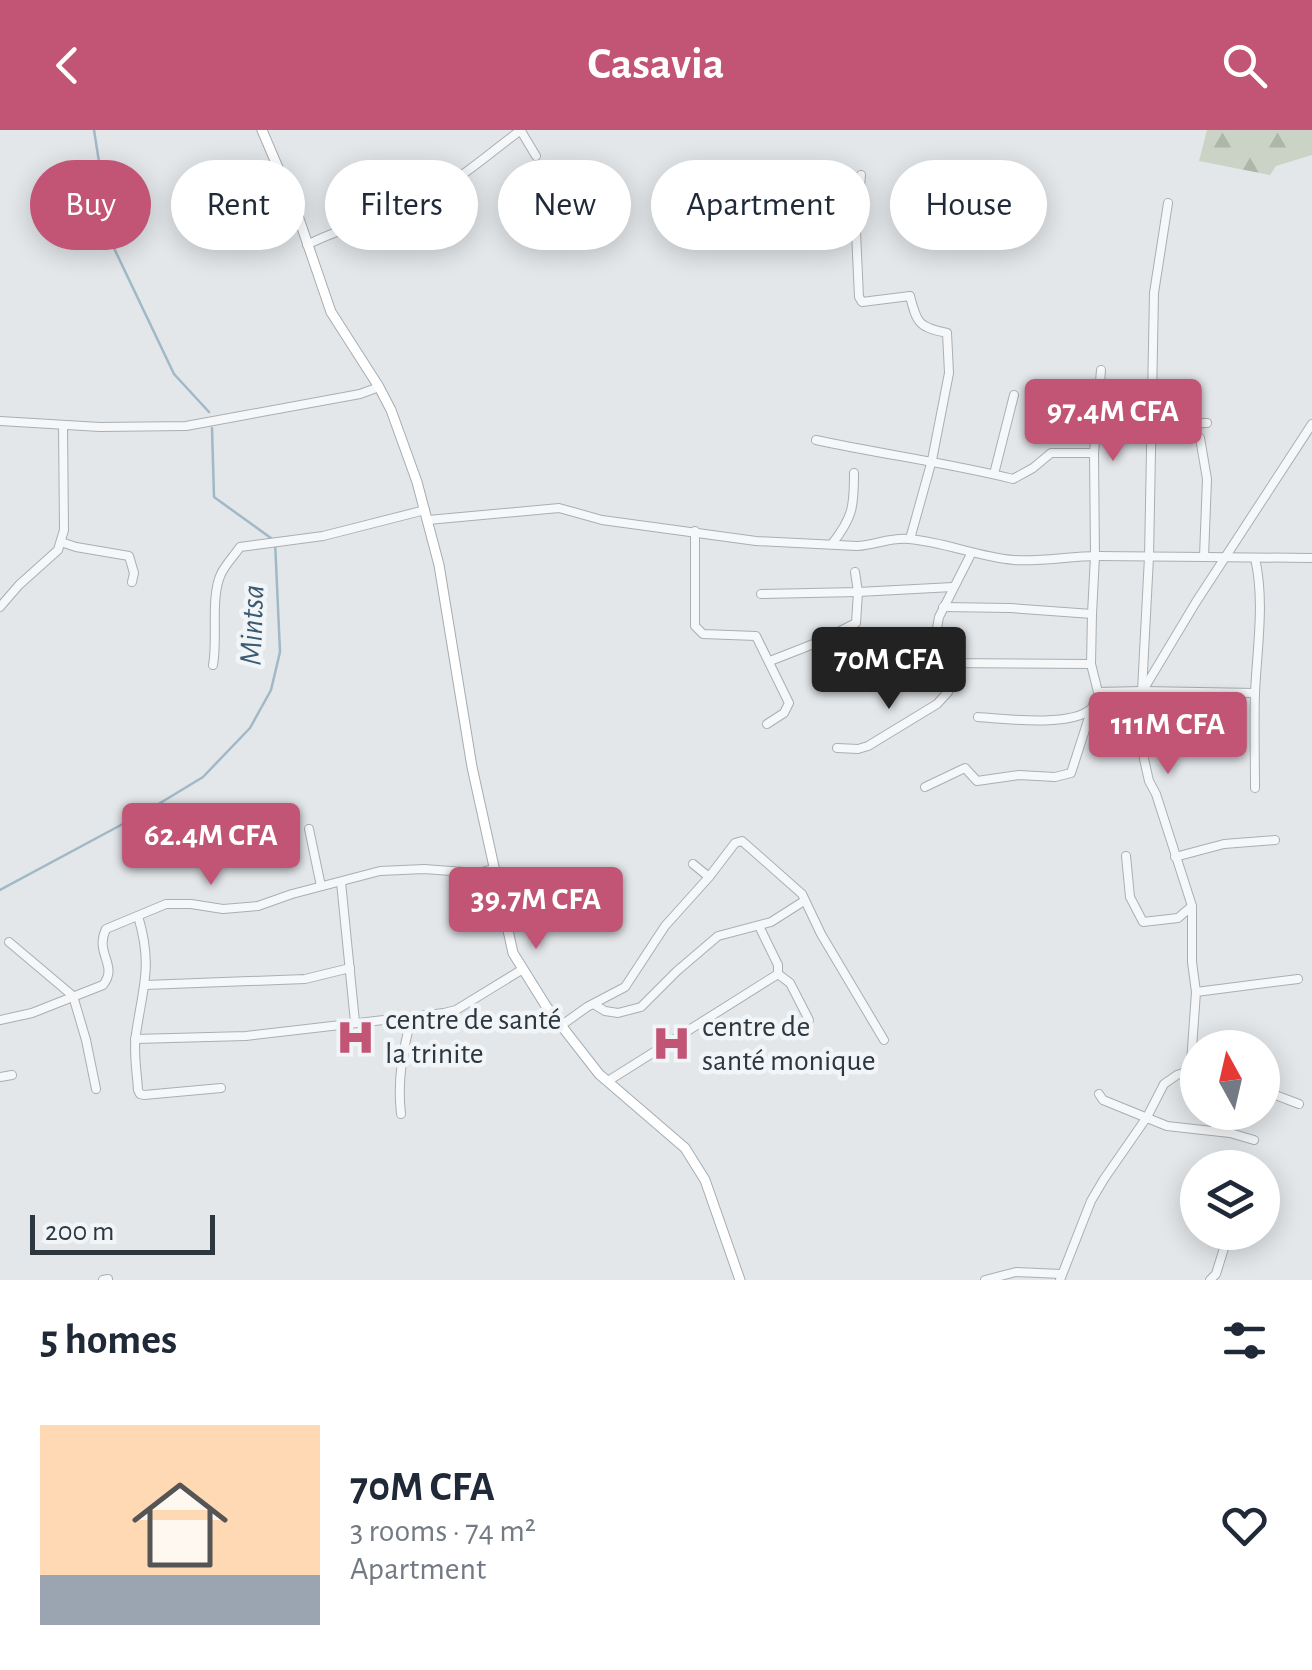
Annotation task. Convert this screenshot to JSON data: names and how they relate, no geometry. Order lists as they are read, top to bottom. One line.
{"water":["Mintsa"],"places":{"hospital":["centre de santé la trinite","centre de santé monique"]},"scale_bar":"200 m","north":"top","page":{"header":"Casavia","chip":["Buy","Rent","Filters","New","Apartment","House"],"price":["97.4M CFA","70M CFA","111M CFA","62.4M CFA","39.7M CFA"],"scale":"200 m","heading":"5 homes","list":[{"name":"70M CFA","note":"3 rooms · 74 m² · Apartment"}]}}
